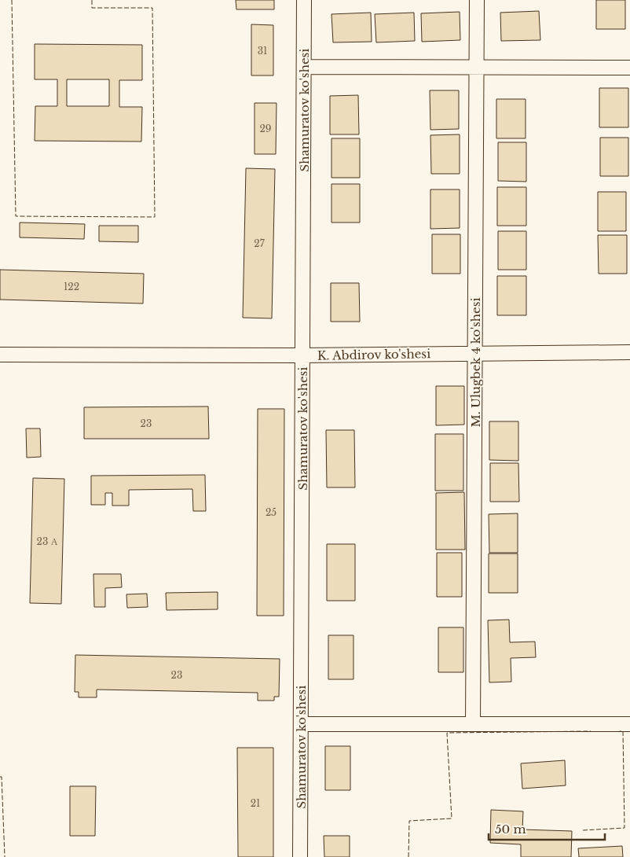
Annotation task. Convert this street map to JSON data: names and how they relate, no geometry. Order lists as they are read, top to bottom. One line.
{"streets":{"street":["Shamuratov ko'shesi","K. Abdirov ko'shesi","M. Ulugbek 4 ko'shesi"]},"crossings":[["Shamuratov ko'shesi","K. Abdirov ko'shesi"],["K. Abdirov ko'shesi","M. Ulugbek 4 ko'shesi"]],"house_numbers":["31","29","27","122","23","25","23 А","23","21"],"scale_bar":"50 m"}
